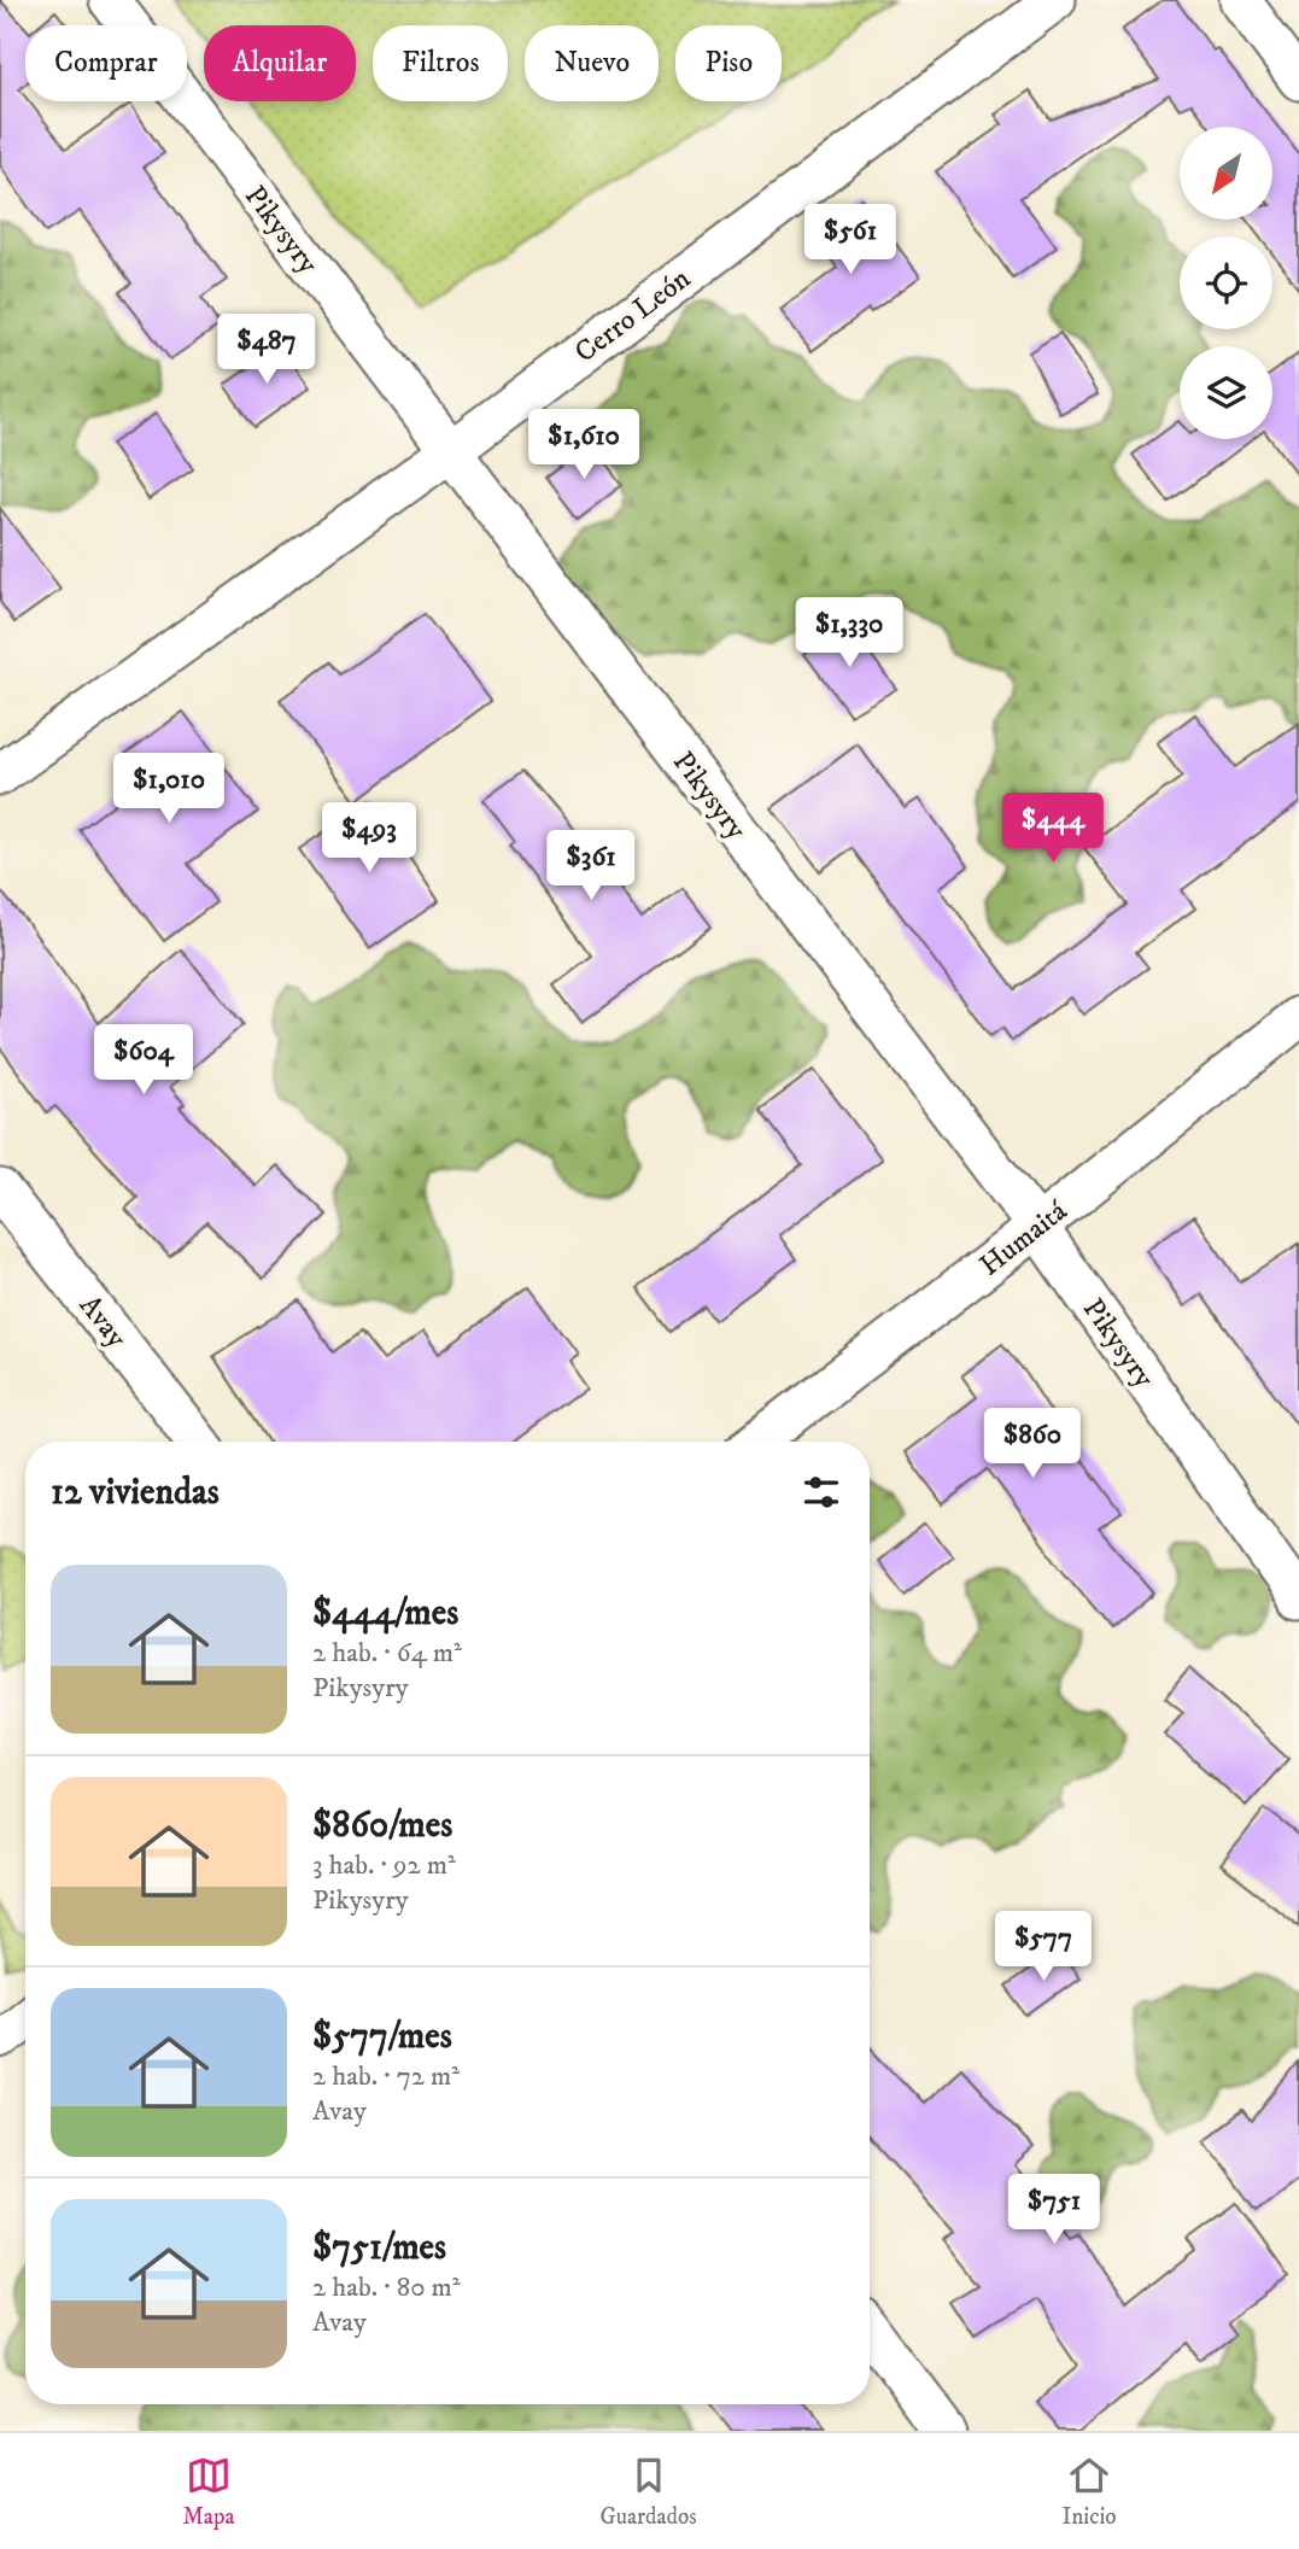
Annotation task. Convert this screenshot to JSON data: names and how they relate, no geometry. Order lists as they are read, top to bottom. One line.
{"streets":{"street":["Pikysyry","Cerro León","Humaitá","Avay"]},"crossings":[["Pikysyry","Cerro León"],["Pikysyry","Humaitá"]],"north":"bottom left","page":{"chip":["Comprar","Alquilar","Filtros","Nuevo","Piso"],"price":["$561","$487","$1,610","$1,330","$1,010","$444","$493","$361","$604","$860","$577","$751"],"heading":"12 viviendas","list":[{"name":"$444/mes","note":"2 hab. · 64 m² · Pikysyry"},{"name":"$860/mes","note":"3 hab. · 92 m² · Pikysyry"},{"name":"$577/mes","note":"2 hab. · 72 m² · Avay"},{"name":"$751/mes","note":"2 hab. · 80 m² · Avay"}],"tabs":["Mapa","Guardados","Inicio"]}}
